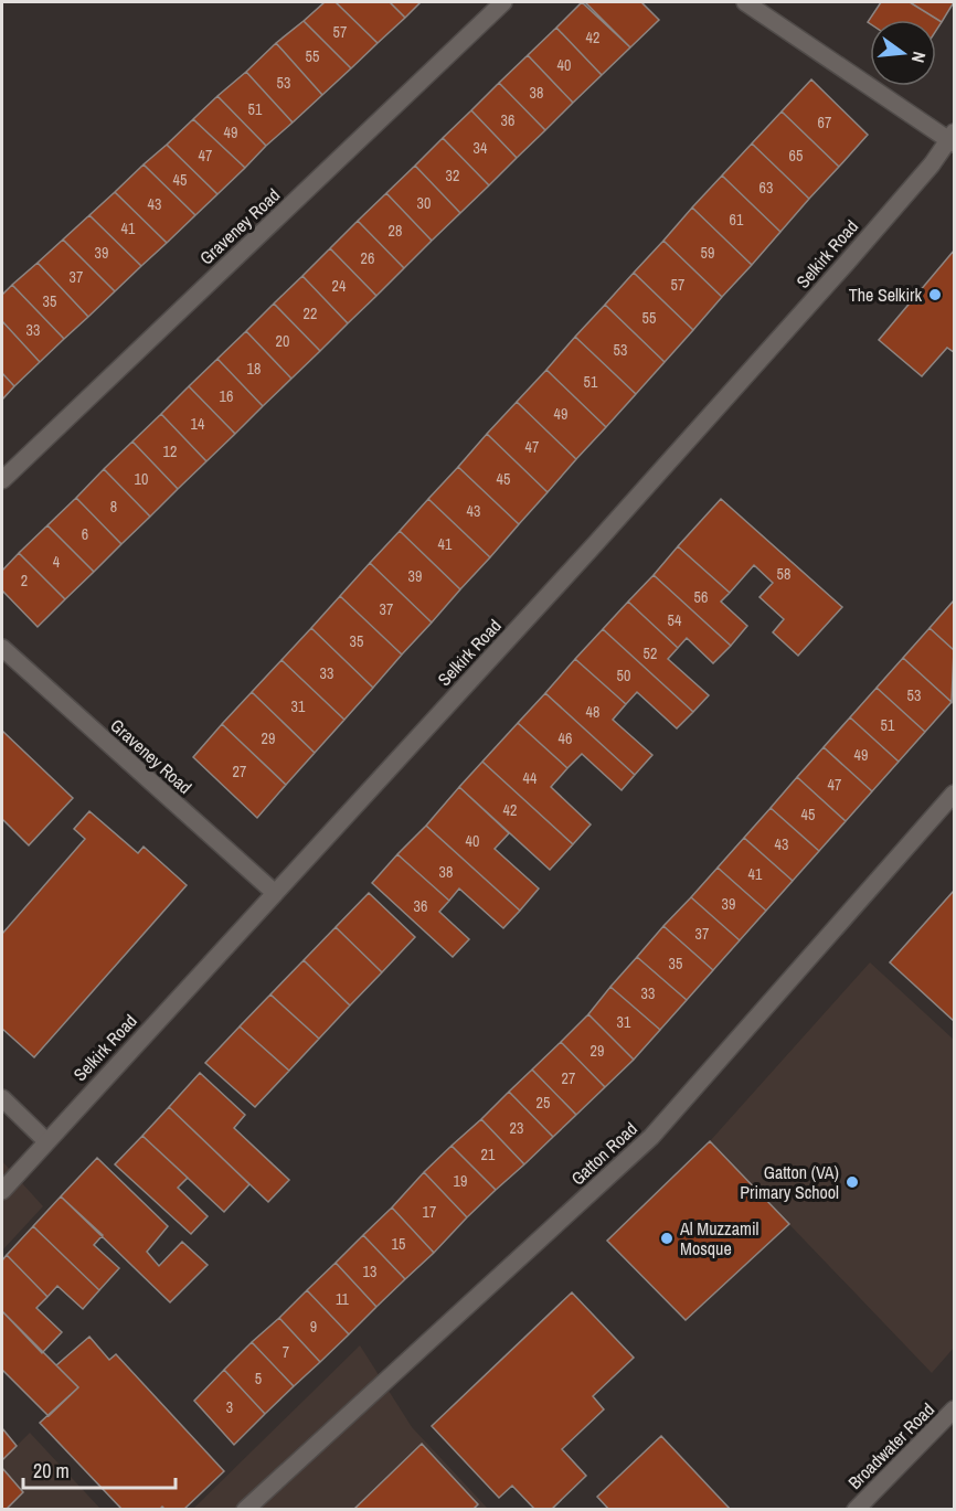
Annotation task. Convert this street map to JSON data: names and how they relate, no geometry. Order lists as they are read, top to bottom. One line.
{"streets":{"street":["Graveney Road","Selkirk Road","Gatton Road","Broadwater Road"]},"crossings":[["Graveney Road","Selkirk Road"]],"places":["The Selkirk","Gatton (VA) Primary School","Al Muzzamil Mosque"],"house_numbers":["57","42","55","40","53","38","51","36","67","49","34","47","65","32","45","63","30","43","61","41","28","39","59","26","37","57","24","35","22","55","33","20","53","18","51","16","49","14","47","12","10","45","8","43","6","41","4","58","39","2","56","37","54","35","52","33","50","53","31","48","51","29","46","49","27","44","47","42","45","40","43","38","41","39","36","37","35","33","31","29","27","25","23","21","19","17","15","13","11","9","7","5","3"],"scale_bar":"20 m","north":"right"}
